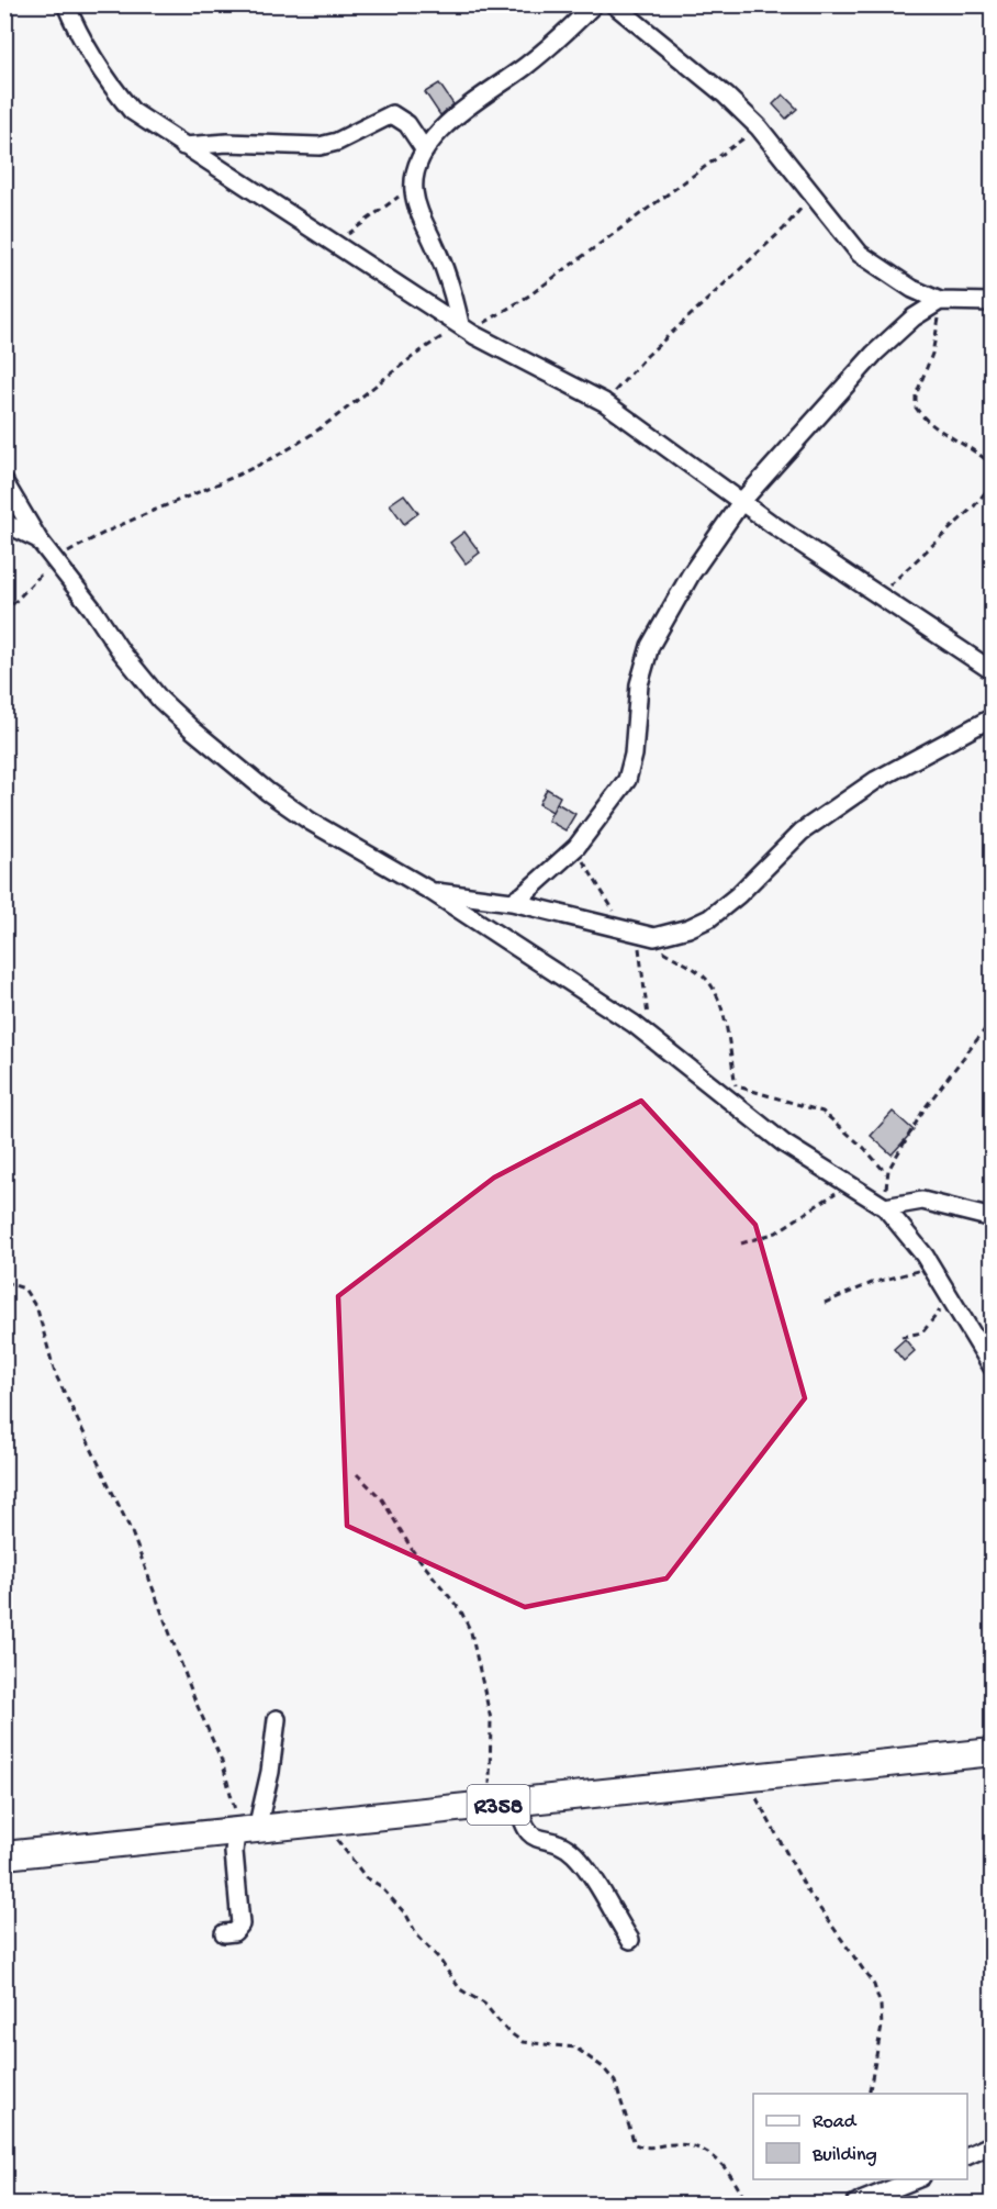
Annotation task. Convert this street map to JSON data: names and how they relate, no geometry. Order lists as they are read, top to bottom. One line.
{"streets":{"main road":["R358"]},"legend":["Road","Building"]}
